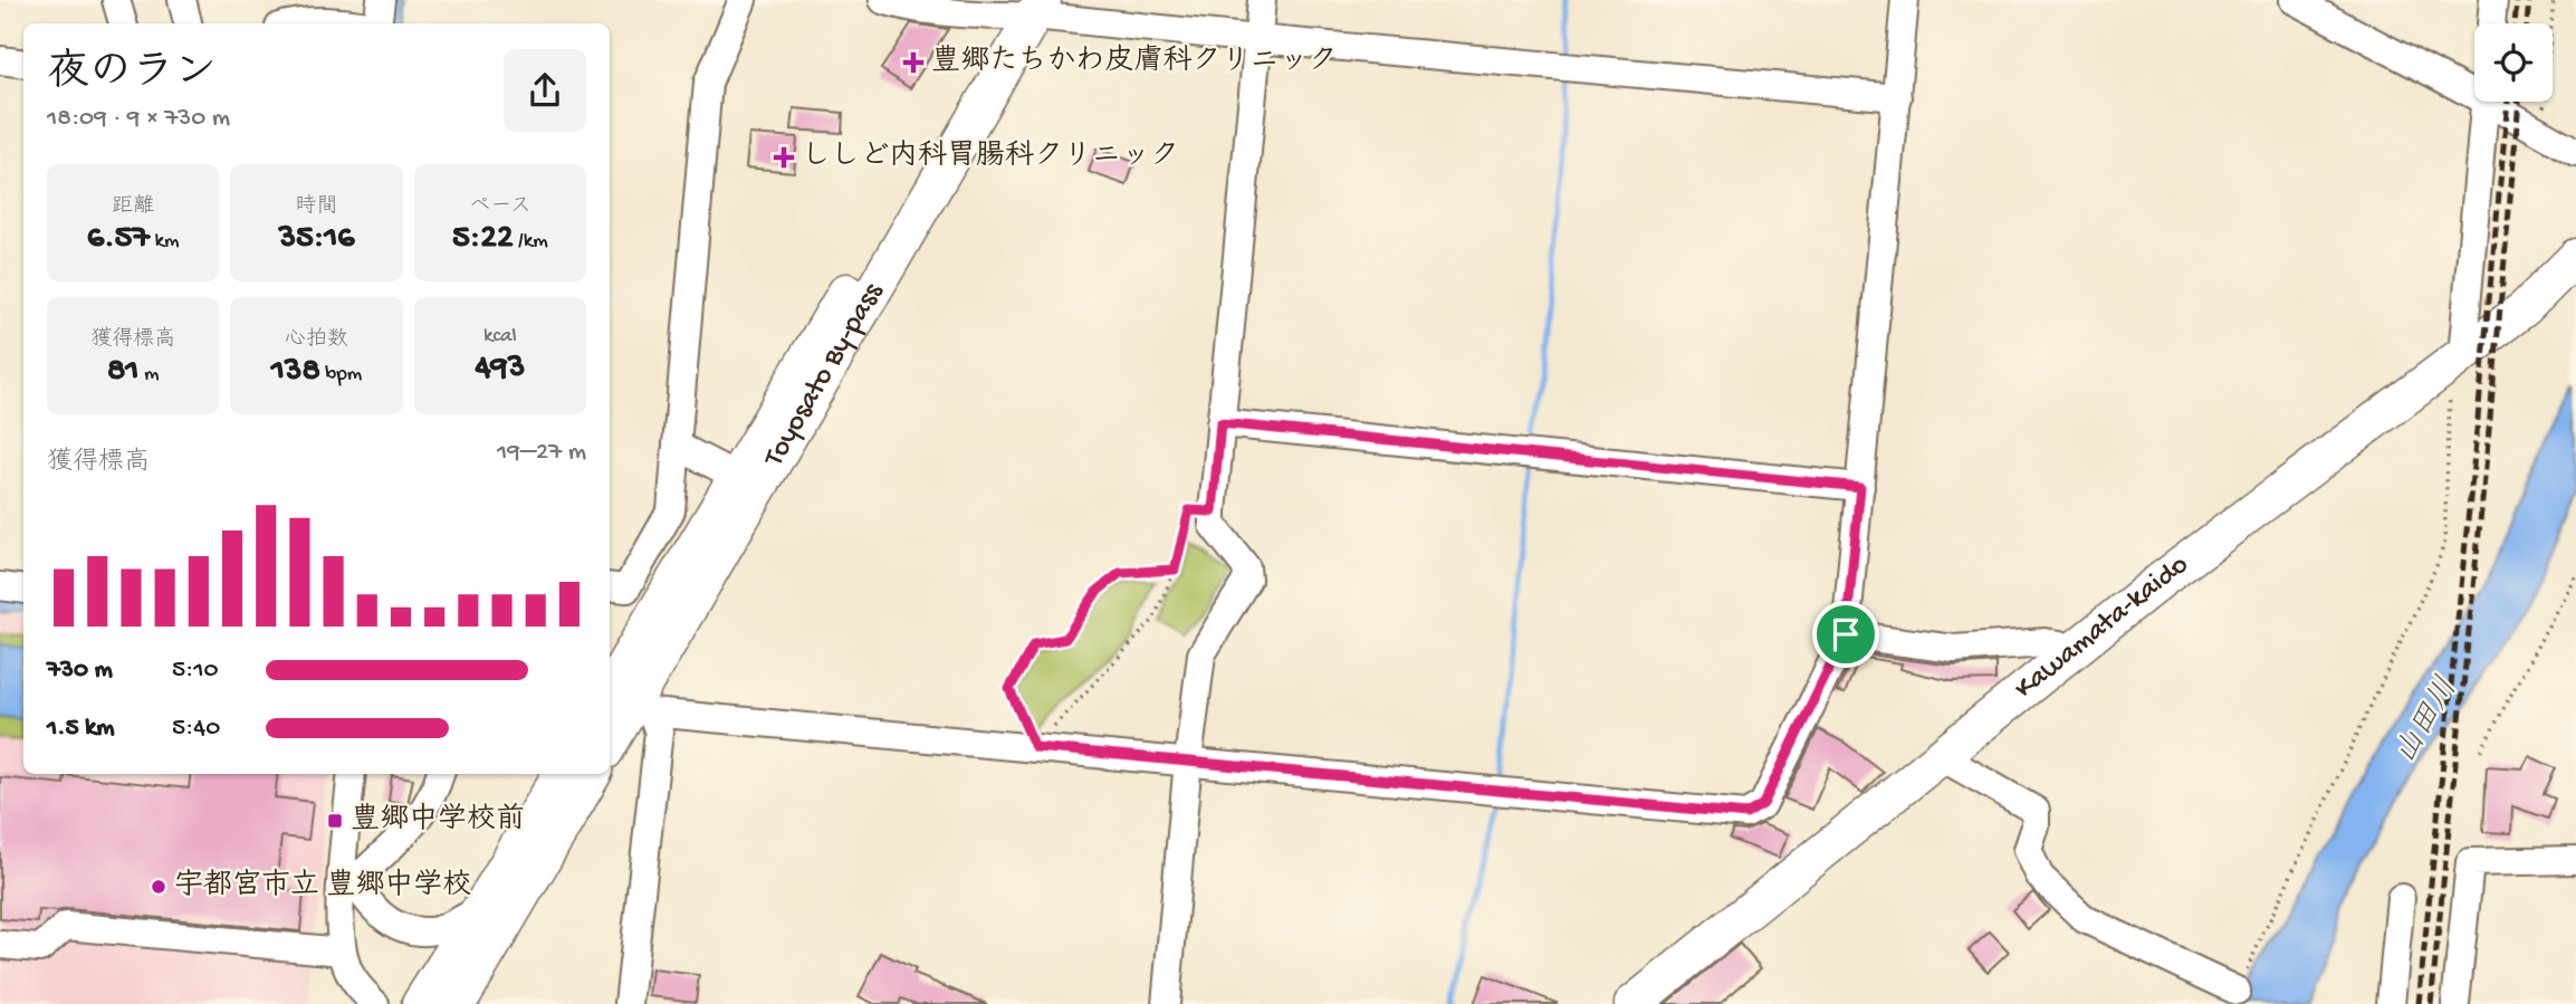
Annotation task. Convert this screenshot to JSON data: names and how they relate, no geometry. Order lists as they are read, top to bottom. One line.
{"streets":{"main road":["Toyosato By-pass","Kawamata-kaido"]},"water":["山田川"],"places":{"health":["豊郷たちかわ皮膚科クリニック","ししど内科胃腸科クリニック"],"transit":["豊郷中学校前"],"other":["宇都宮市立 豊郷中学校"]},"page":{"heading":["夜のラン","18:09 · 9 × 730 m"],"stats":[["距離","6.57 km"],["時間","35:16"],["ペース","5:22 /km"],["獲得標高","81 m"],["心拍数","138 bpm"],["kcal","493"]],"chart":["獲得標高","19–27 m"],"list":[{"name":"730 m","note":"5:10"},{"name":"1.5 km","note":"5:40"}]}}
